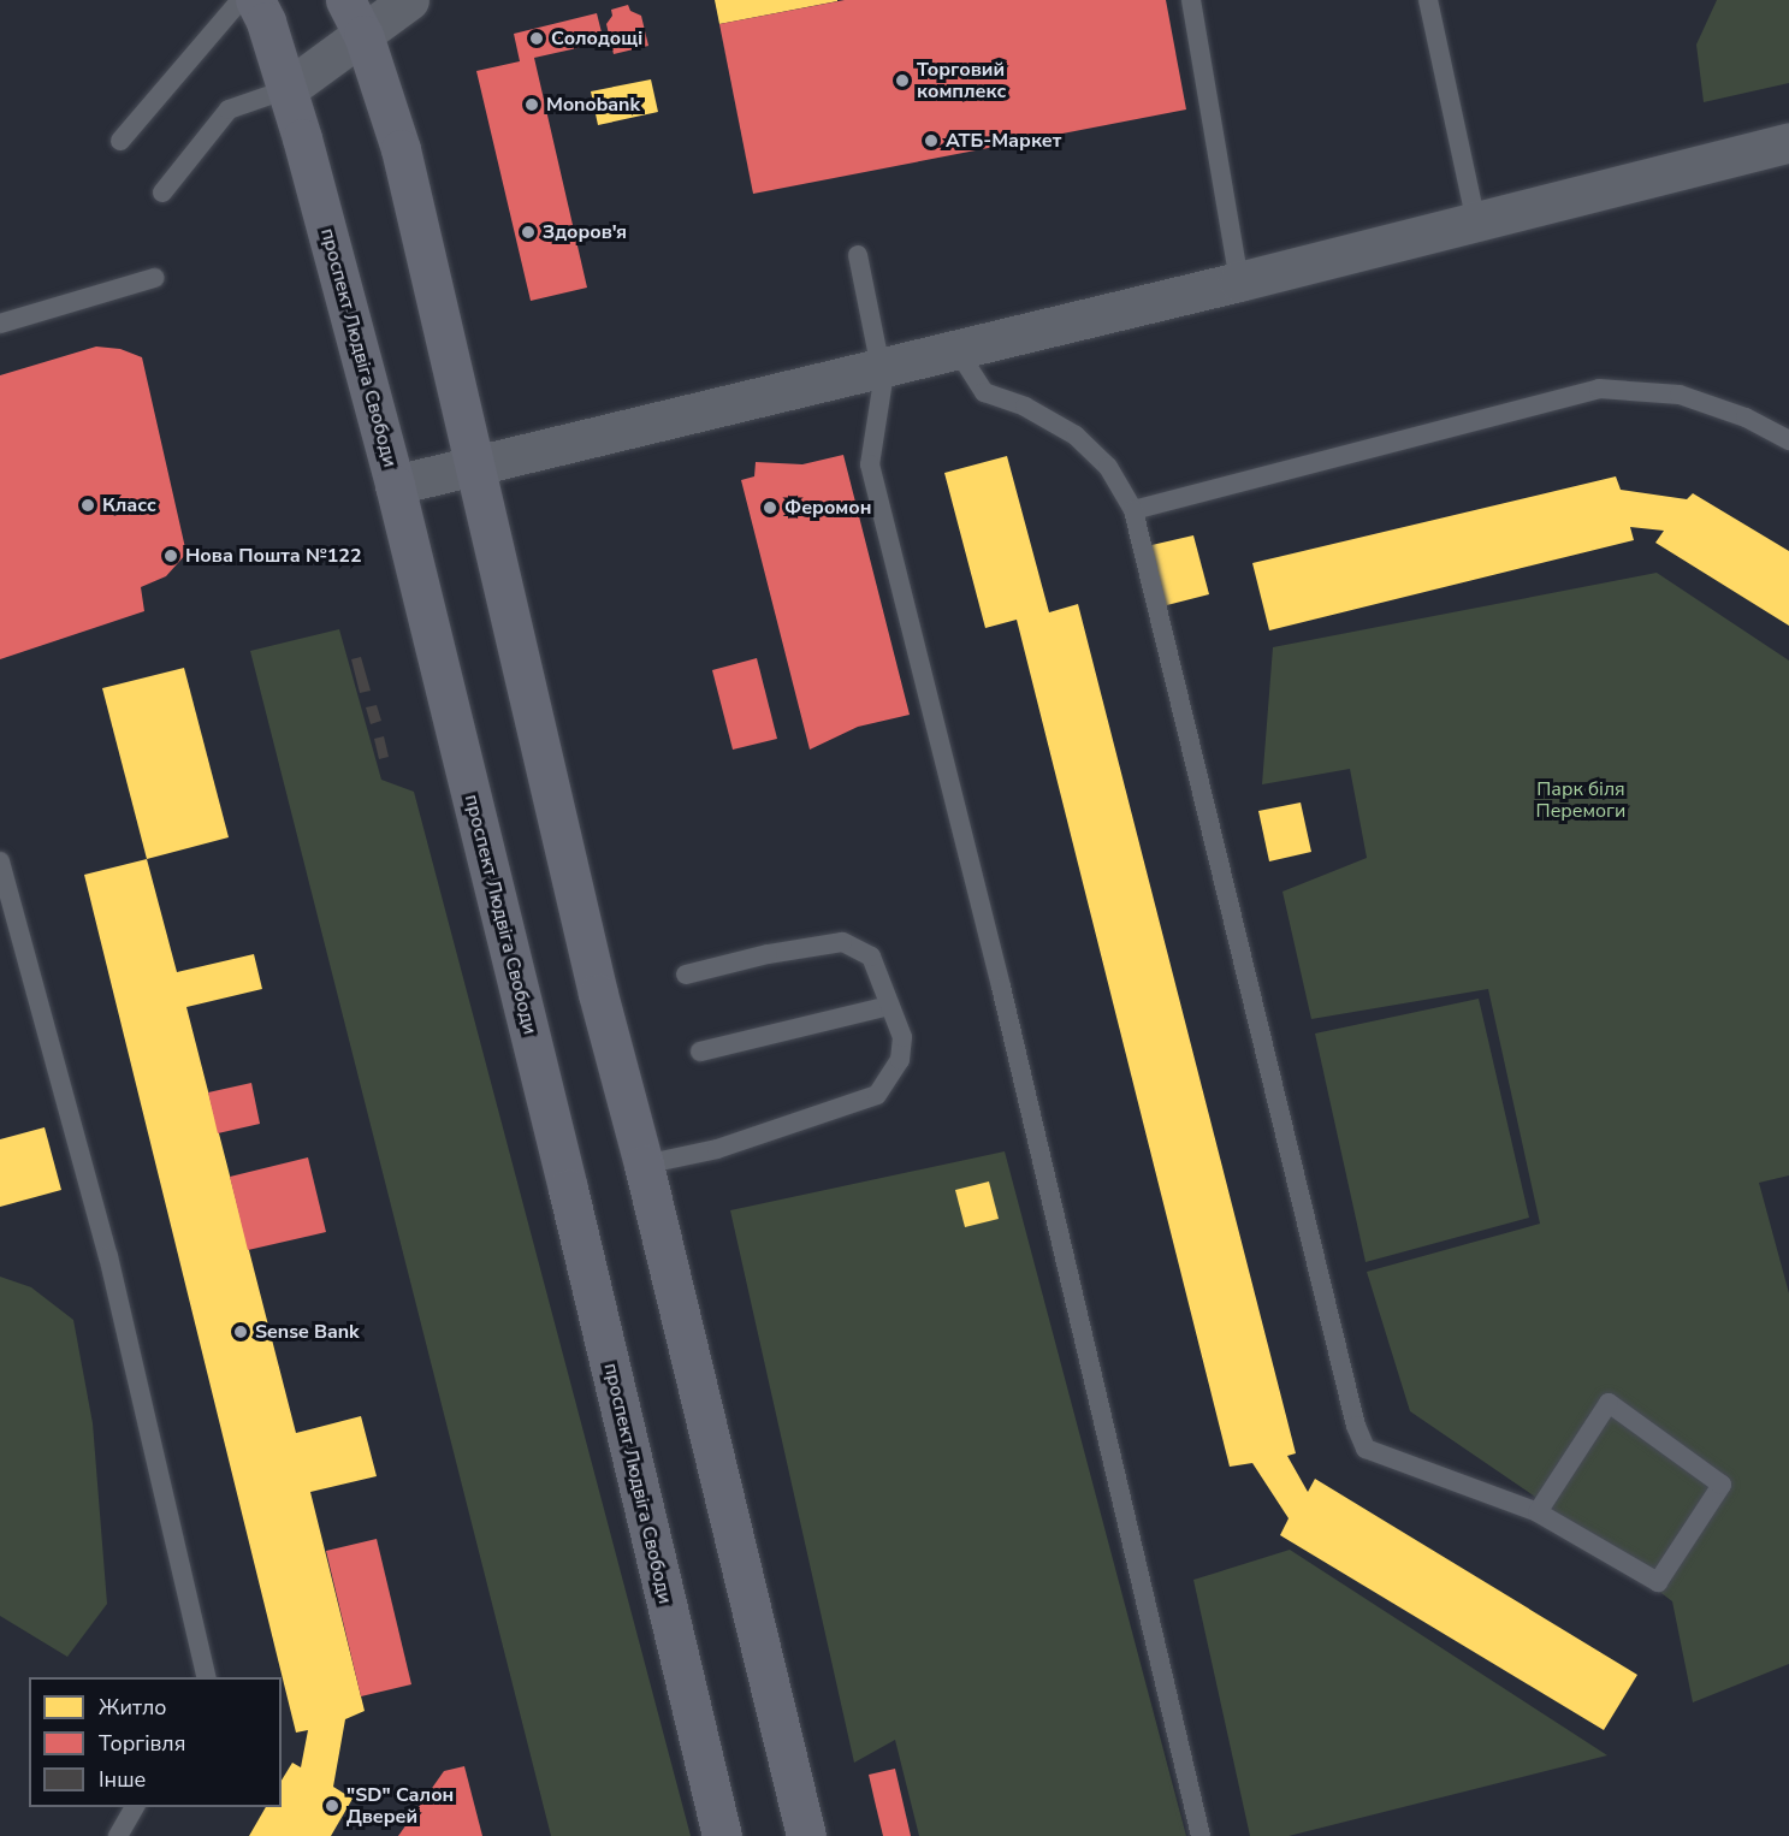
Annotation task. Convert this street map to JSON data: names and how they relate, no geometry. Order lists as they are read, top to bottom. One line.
{"streets":{"main road":["проспект Людвіга Свободи"]},"parks":["Парк біля Перемоги"],"places":["Солодощі","Торговий комплекс","Monobank","АТБ-Маркет","Здоров'я","Класс","Феромон","Нова Пошта №122","Sense Bank","\"SD\" Салон Дверей"],"legend":["Житло","Торгівля","Інше"]}
